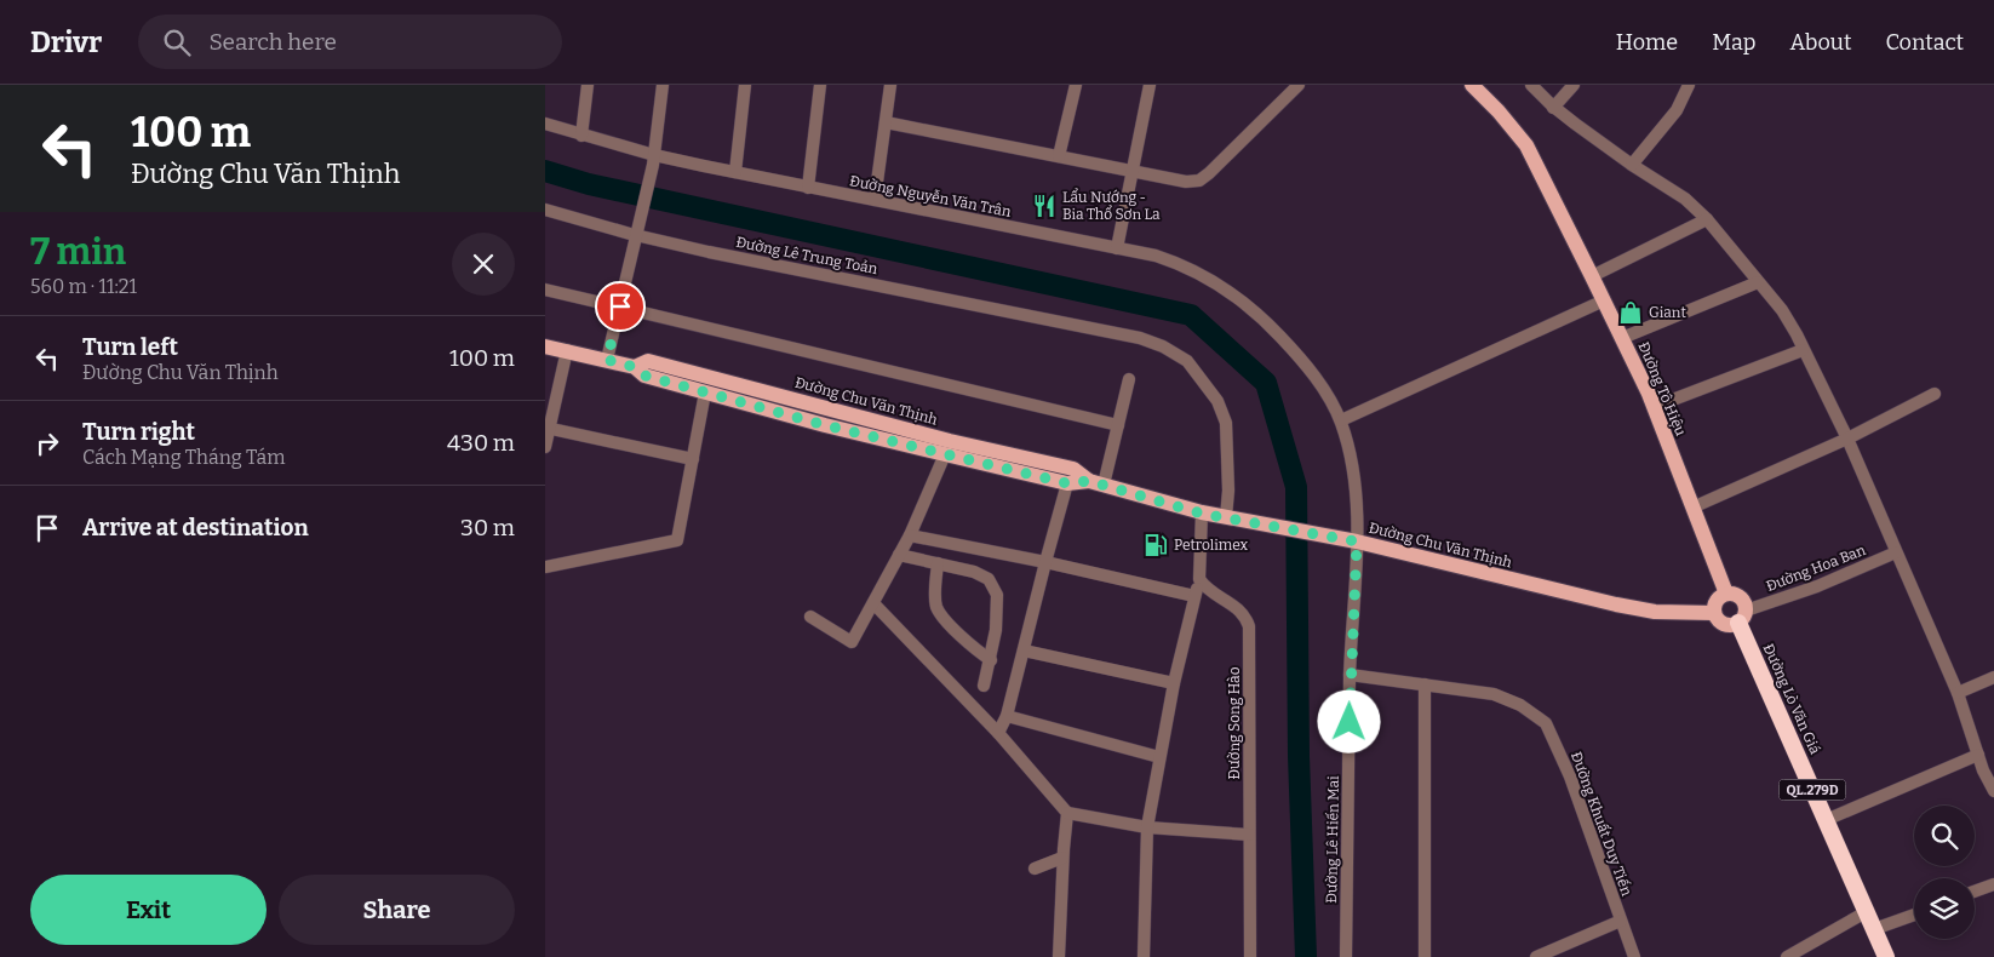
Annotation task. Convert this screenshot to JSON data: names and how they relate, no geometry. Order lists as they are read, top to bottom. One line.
{"streets":{"highway":["Đường Lò Văn Giá","QL.279D"],"main road":["Đường Tô Hiệu","Đường Chu Văn Thịnh"],"street":["Đường Nguyễn Văn Trân","Đường Lê Trung Toản","Đường Hoa Ban","Đường Song Hào","Đường Khuất Duy Tiến","Đường Lê Hiến Mai"]},"crossings":[["Đường Nguyễn Văn Trân","Đường Chu Văn Thịnh"],["Đường Nguyễn Văn Trân","Đường Lê Hiến Mai"],["Đường Lê Trung Toản","Đường Chu Văn Thịnh"],["Đường Tô Hiệu","Đường Chu Văn Thịnh"],["Đường Tô Hiệu","Đường Hoa Ban"],["Đường Tô Hiệu","Đường Lò Văn Giá"],["Đường Chu Văn Thịnh","Đường Hoa Ban"],["Đường Chu Văn Thịnh","Đường Lò Văn Giá"],["Đường Chu Văn Thịnh","Đường Lê Hiến Mai"],["Đường Hoa Ban","Đường Lò Văn Giá"],["Đường Khuất Duy Tiến","Đường Lê Hiến Mai"]],"places":{"restaurant":["Lẩu Nướng - Bia Thổ Sơn La"],"shop":["Giant"],"fuel station":["Petrolimex"]},"page":{"header":"Drivr","search":"Search here","nav":["Home","Map","About","Contact"],"turn":["100 m","Đường Chu Văn Thịnh"],"heading":["7 min","560 m · 11:21"],"list":[{"name":"Turn left","note":"Đường Chu Văn Thịnh","value":"100 m"},{"name":"Turn right","note":"Cách Mạng Tháng Tám","value":"430 m"},{"name":"Arrive at destination","value":"30 m"}],"buttons":["Exit","Share"]}}
